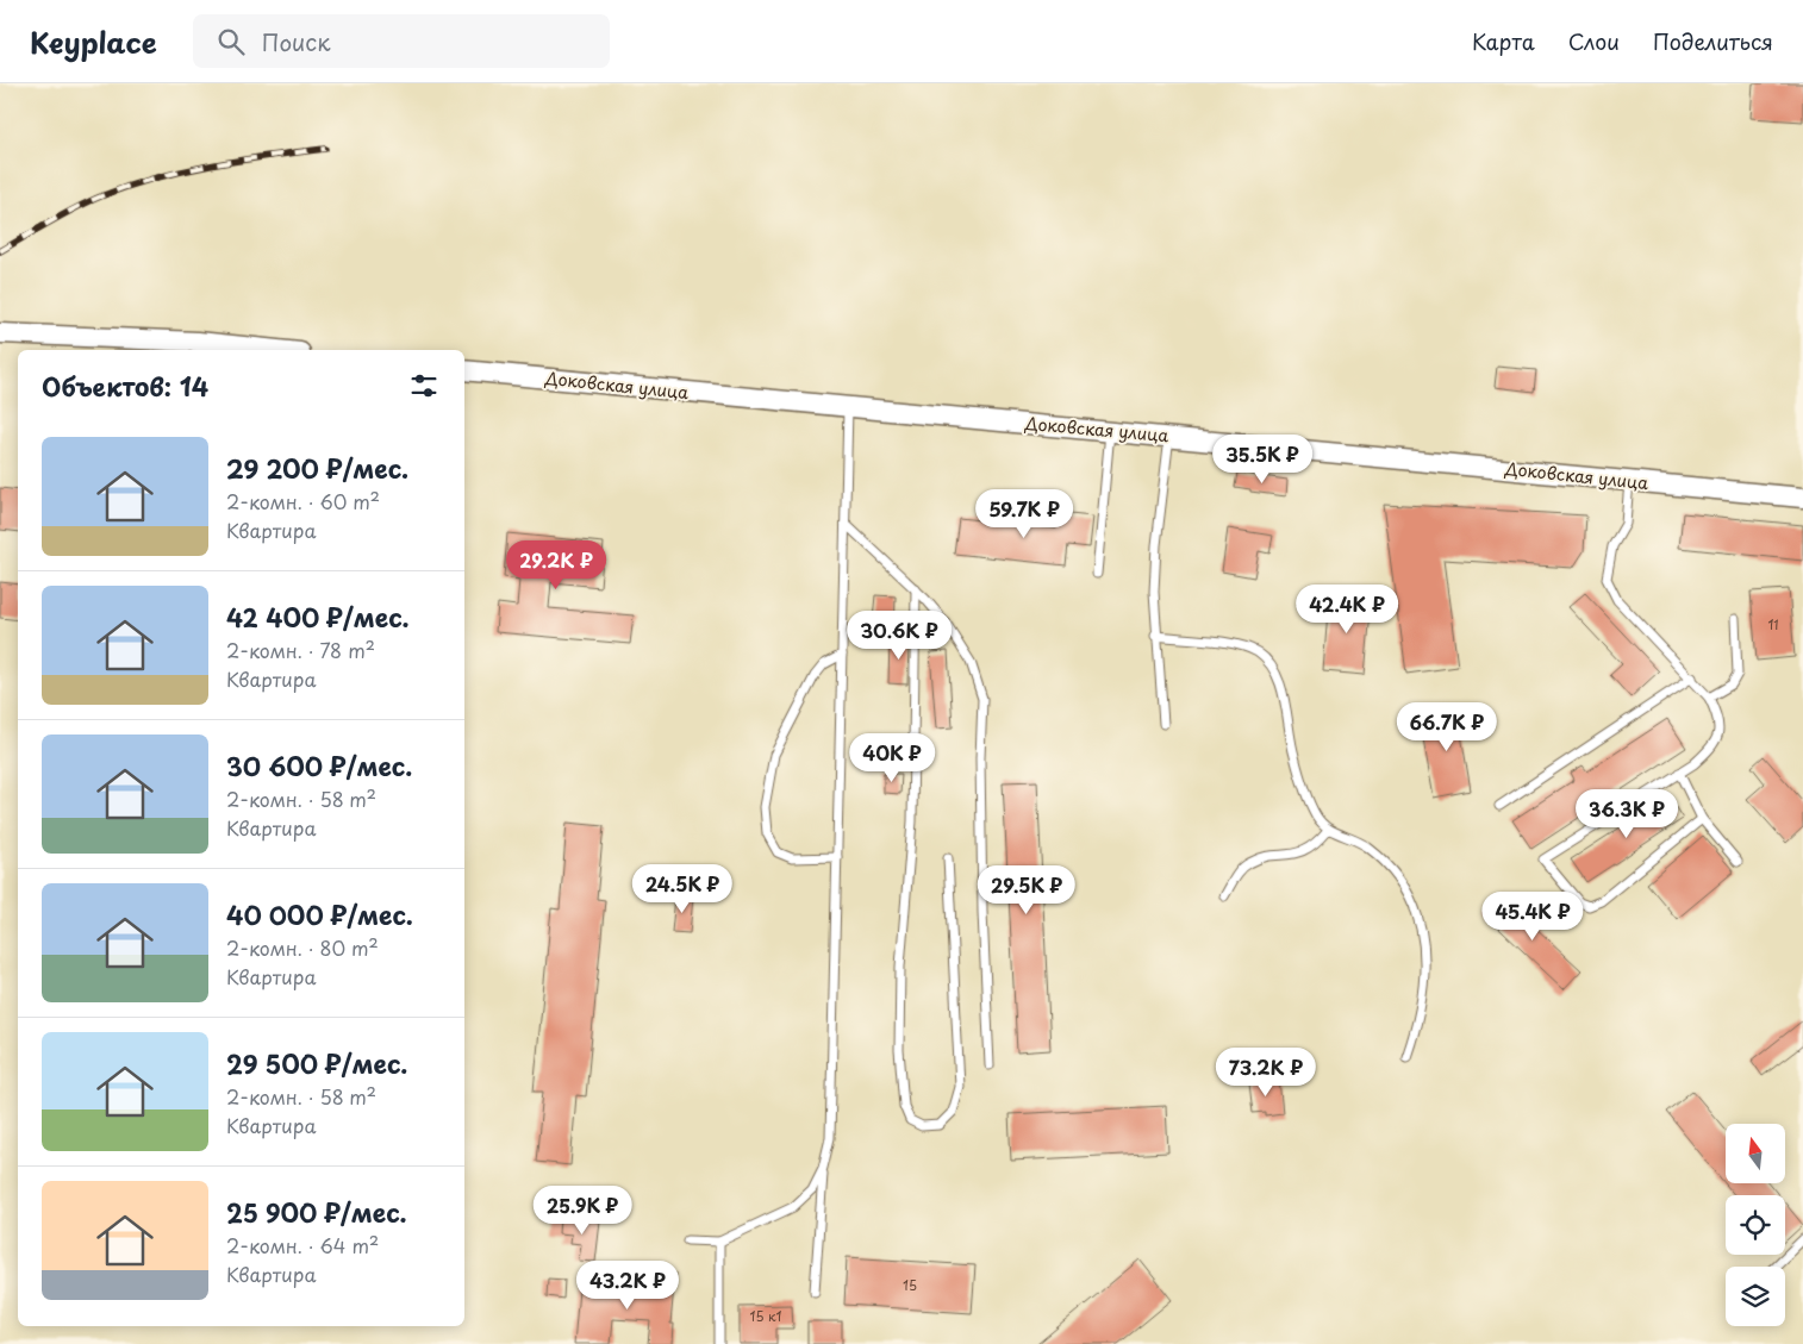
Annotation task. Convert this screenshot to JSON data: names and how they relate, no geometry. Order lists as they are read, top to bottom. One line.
{"streets":{"street":["Доковская улица"]},"house_numbers":["11","15","15 к1"],"north":"top","page":{"header":"Keyplace","search":"Поиск","nav":["Карта","Слои","Поделиться"],"heading":"Объектов: 14","list":[{"name":"29 200 ₽/мес.","note":"2-комн. · 60 m² · Квартира"},{"name":"42 400 ₽/мес.","note":"2-комн. · 78 m² · Квартира"},{"name":"30 600 ₽/мес.","note":"2-комн. · 58 m² · Квартира"},{"name":"40 000 ₽/мес.","note":"2-комн. · 80 m² · Квартира"},{"name":"29 500 ₽/мес.","note":"2-комн. · 58 m² · Квартира"},{"name":"25 900 ₽/мес.","note":"2-комн. · 64 m² · Квартира"}],"price":["35.5K ₽","59.7K ₽","29.2K ₽","42.4K ₽","30.6K ₽","66.7K ₽","40K ₽","36.3K ₽","24.5K ₽","29.5K ₽","45.4K ₽","73.2K ₽","25.9K ₽","43.2K ₽"]}}
